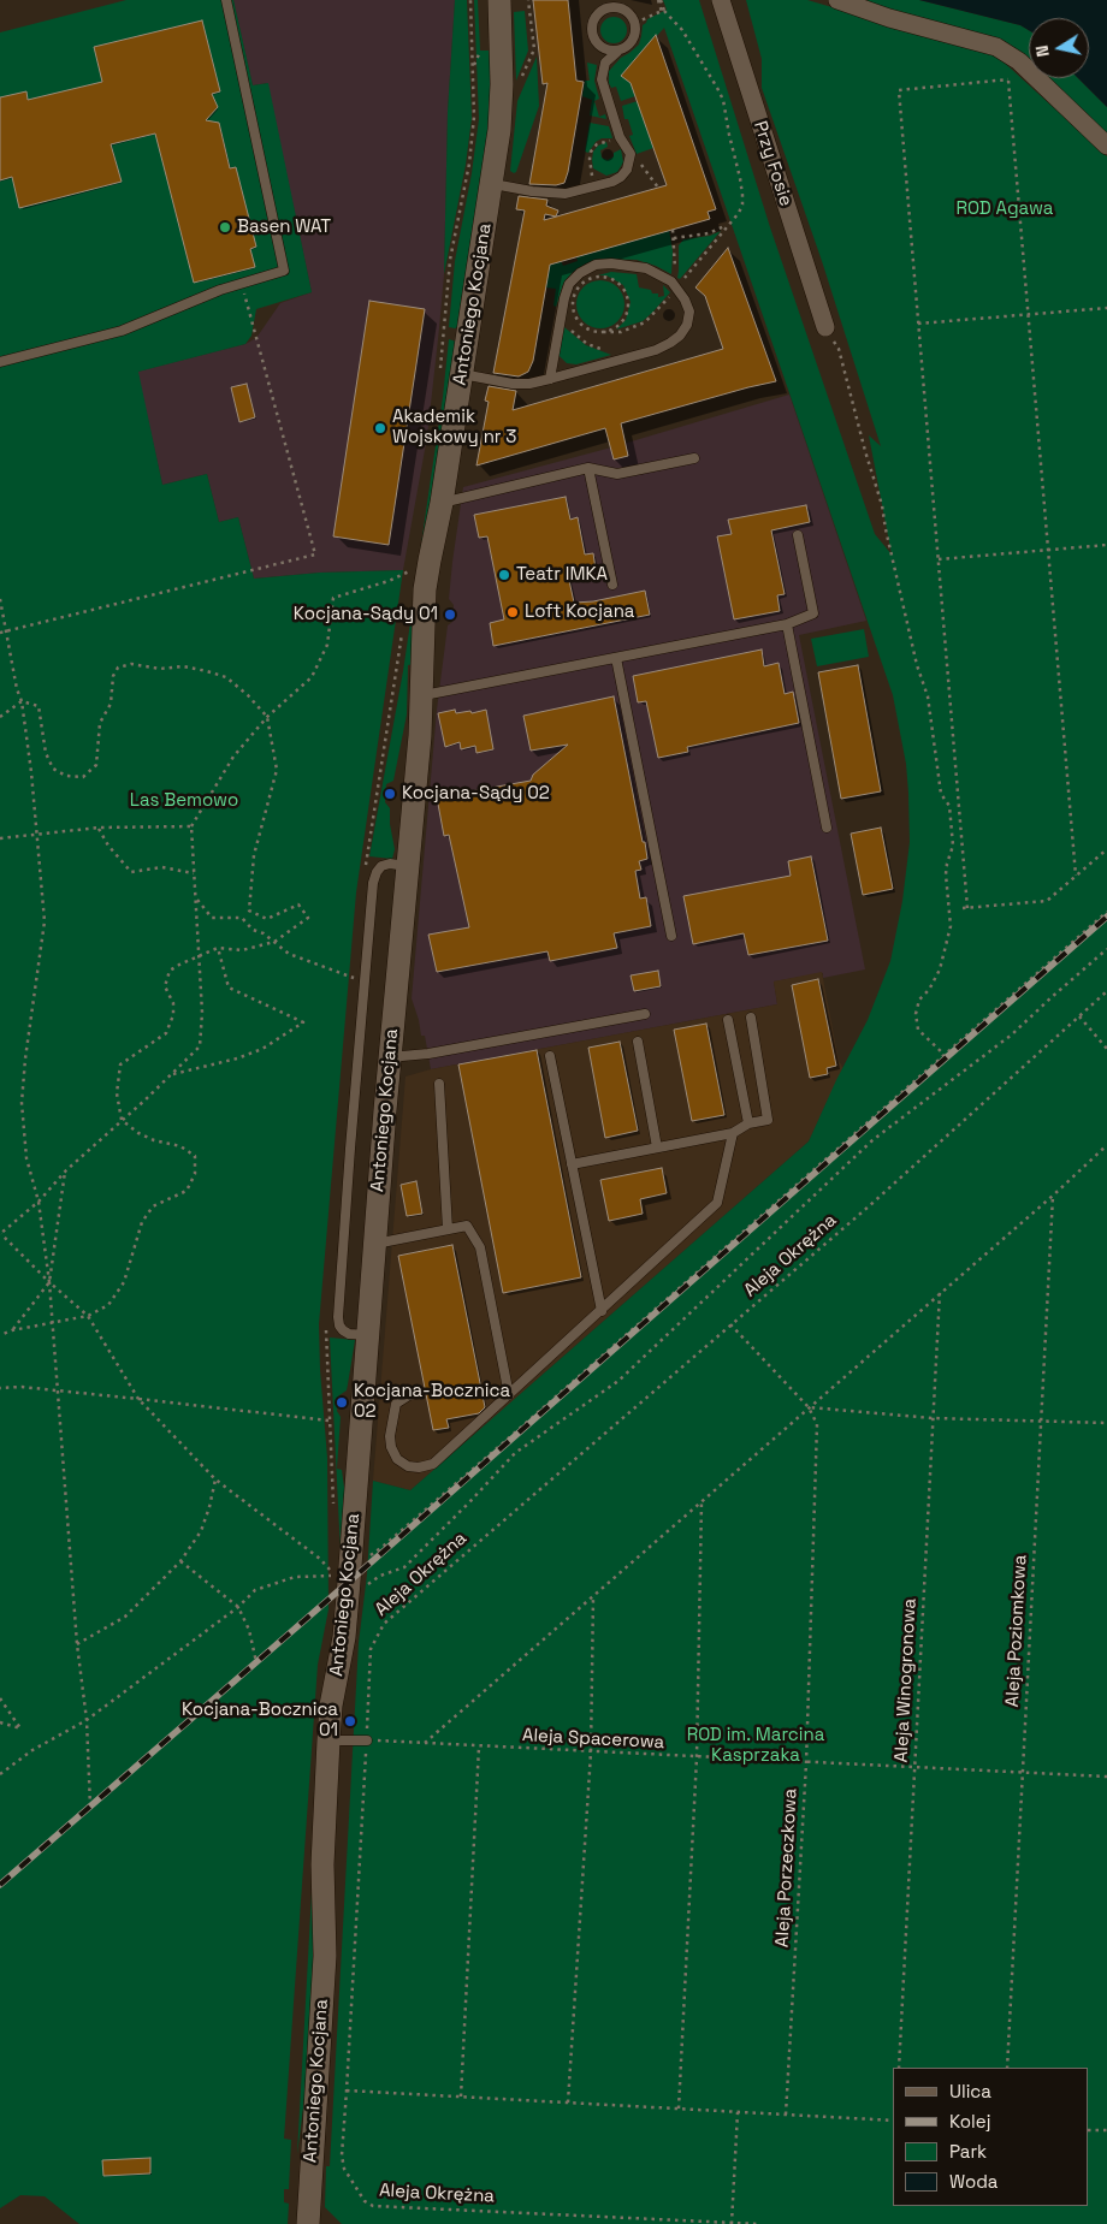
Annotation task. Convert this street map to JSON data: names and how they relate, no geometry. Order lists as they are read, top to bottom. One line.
{"streets":{"street":["Przy Fosie","Antoniego Kocjana"],"path":["Aleja Okrężna","Aleja Poziomkowa","Aleja Winogronowa","Aleja Spacerowa","Aleja Porzeczkowa"]},"crossings":[["Aleja Okrężna","Aleja Spacerowa"],["Aleja Poziomkowa","Aleja Spacerowa"],["Aleja Winogronowa","Aleja Spacerowa"],["Aleja Spacerowa","Aleja Porzeczkowa"]],"parks":["ROD Agawa","Las Bemowo","ROD im. Marcina Kasprzaka"],"places":["Basen WAT","Akademik Wojskowy nr 3","Teatr IMKA","Loft Kocjana","Kocjana-Sądy 01","Kocjana-Sądy 02","Kocjana-Bocznica 02","Kocjana-Bocznica 01"],"legend":["Ulica","Kolej","Park","Woda"],"north":"left"}
